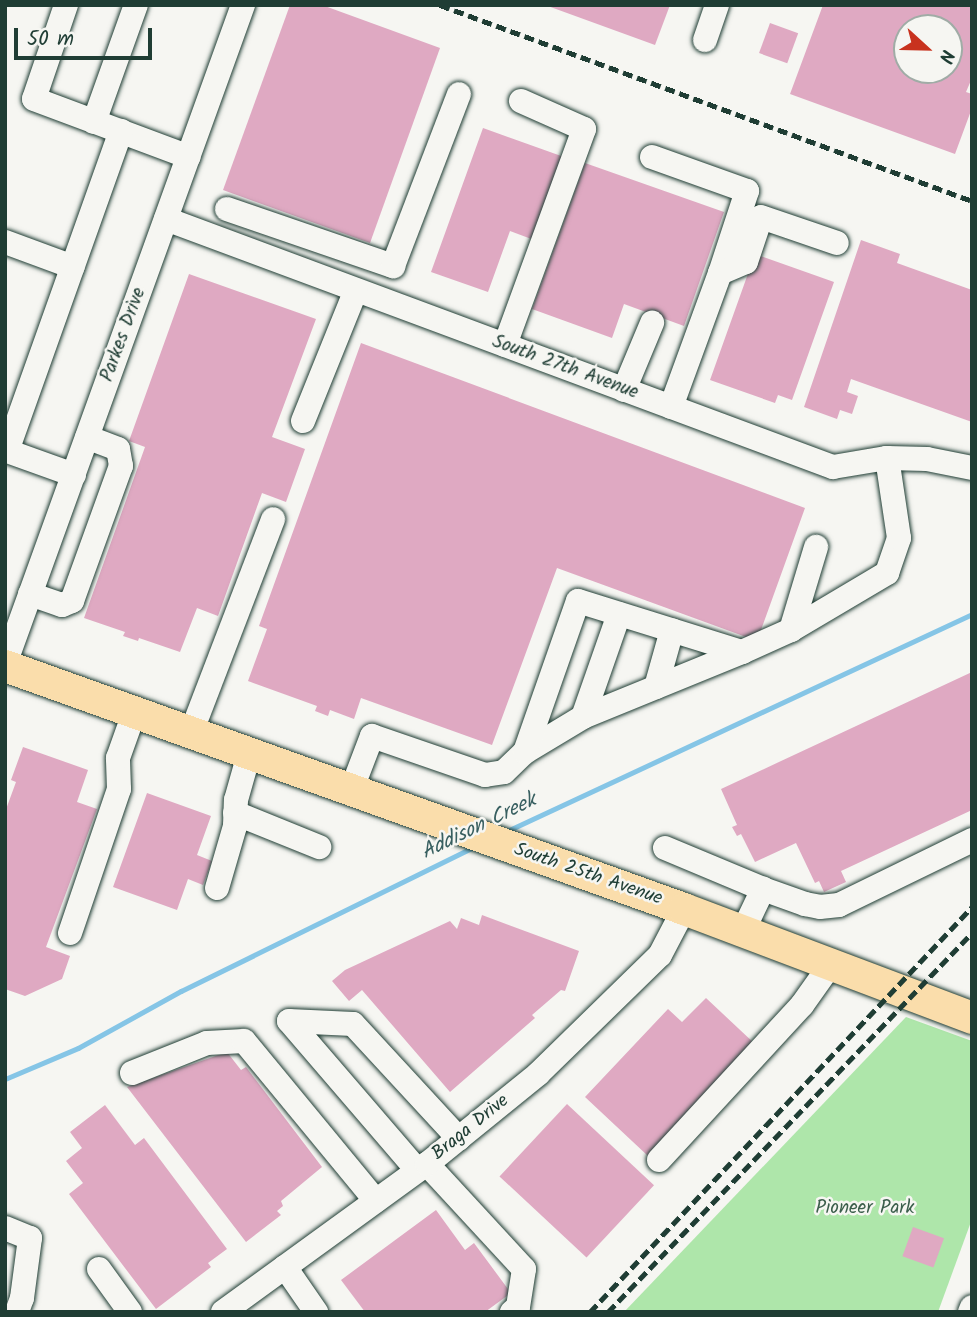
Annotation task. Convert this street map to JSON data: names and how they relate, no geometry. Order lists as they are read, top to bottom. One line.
{"streets":{"main road":["South 25th Avenue"],"street":["Parkes Drive","South 27th Avenue","Braga Drive"]},"crossings":[["Parkes Drive","South 27th Avenue"],["Parkes Drive","South 25th Avenue"],["South 25th Avenue","Braga Drive"]],"water":["Addison Creek"],"parks":["Pioneer Park"],"scale_bar":"50 m","north":"right"}
